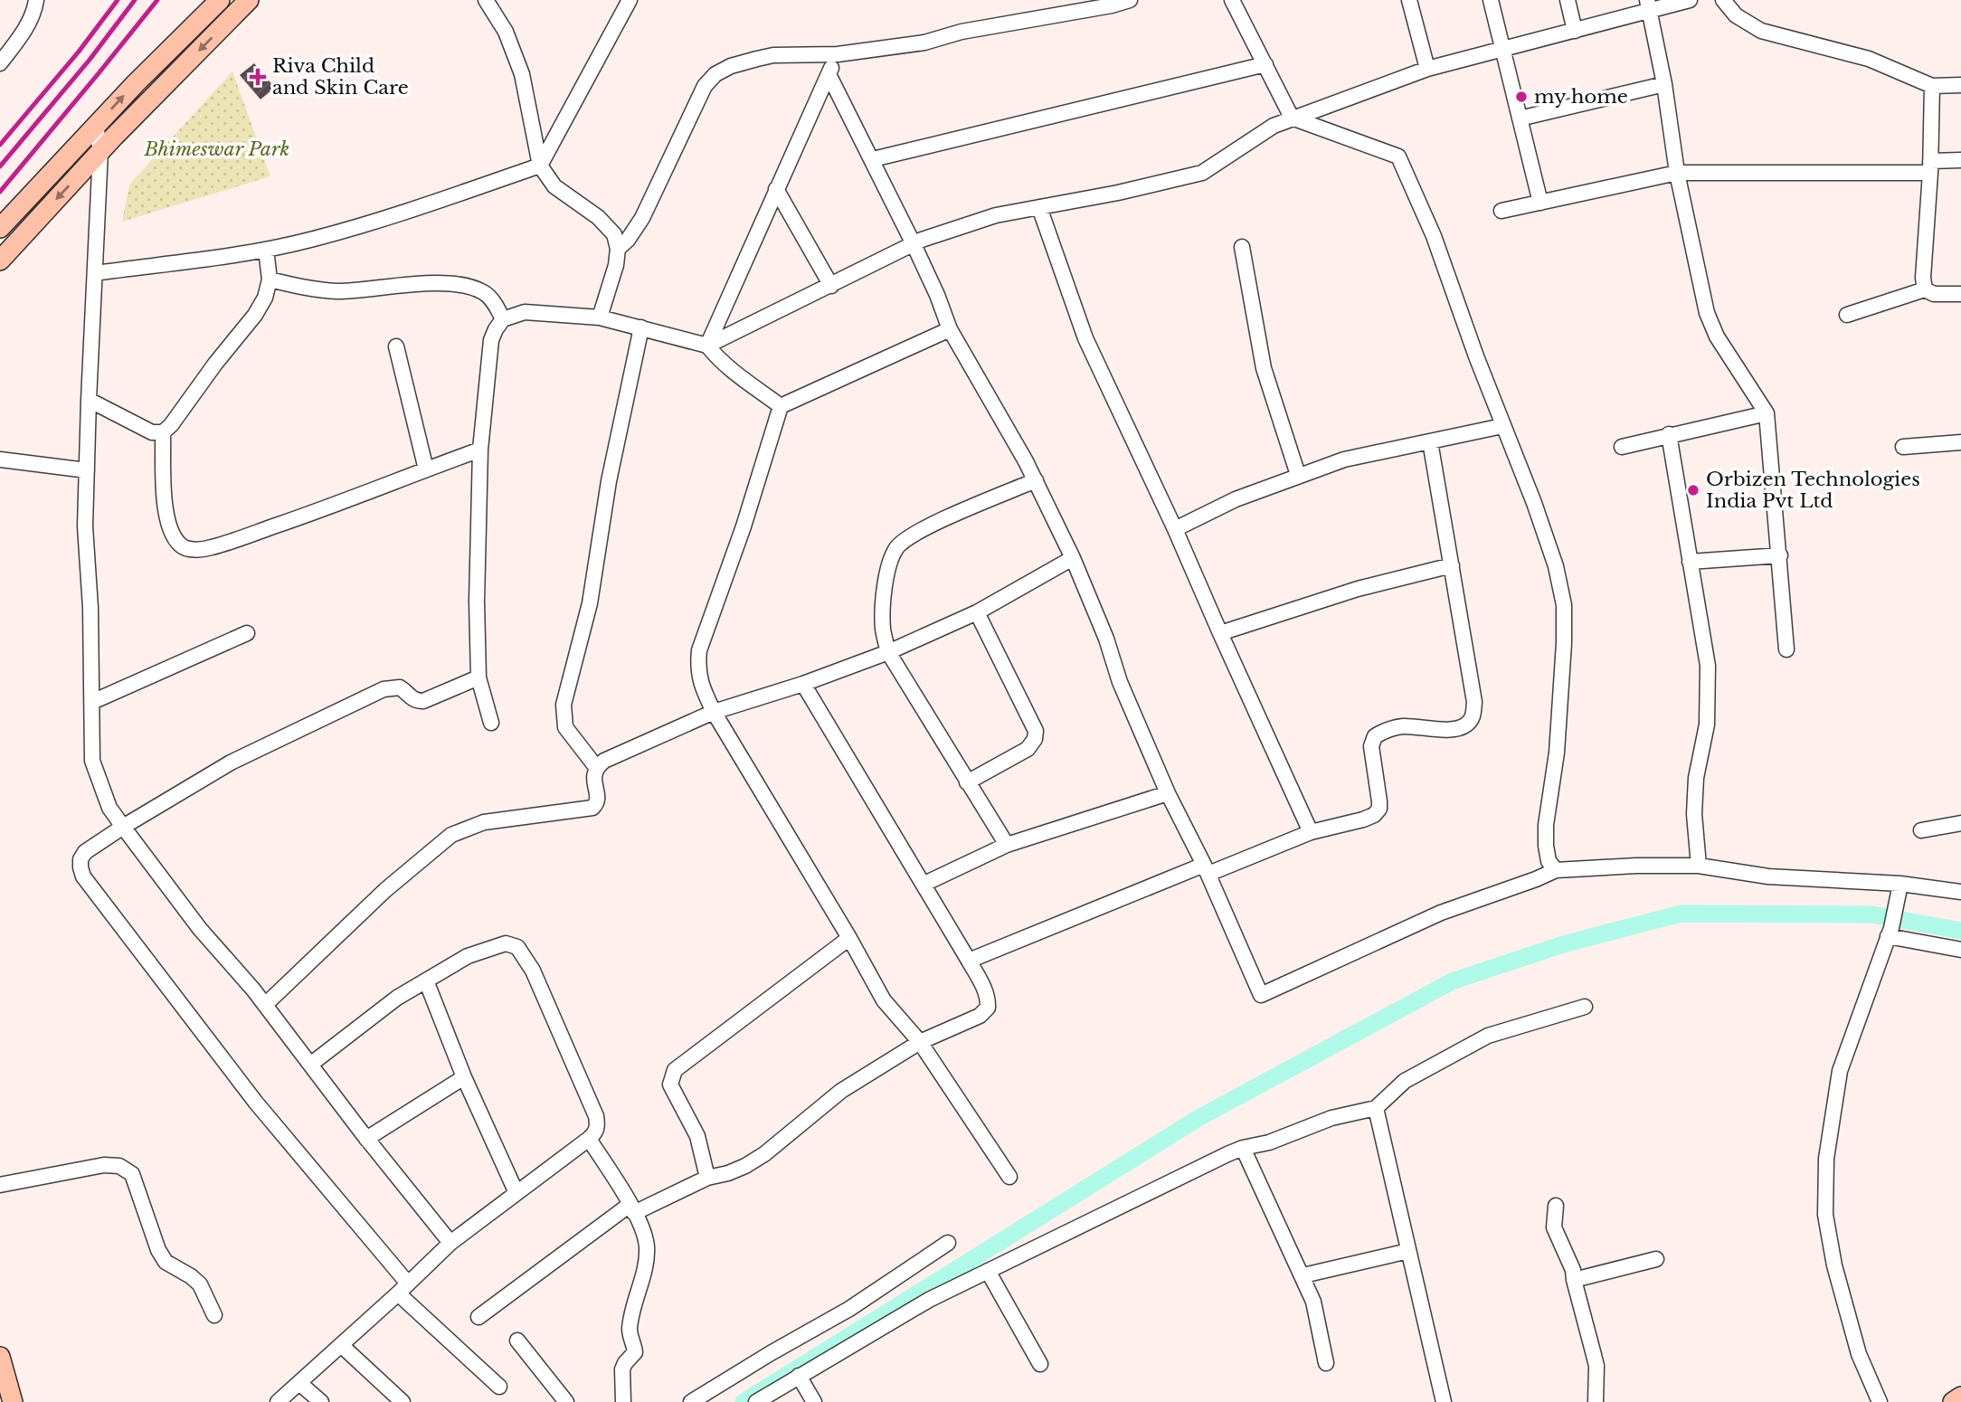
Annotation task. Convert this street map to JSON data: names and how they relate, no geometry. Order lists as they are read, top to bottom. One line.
{"parks":["Bhimeswar Park"],"places":{"health":["Riva Child and Skin Care"],"other":["my home","Orbizen Technologies India Pvt Ltd"]}}
